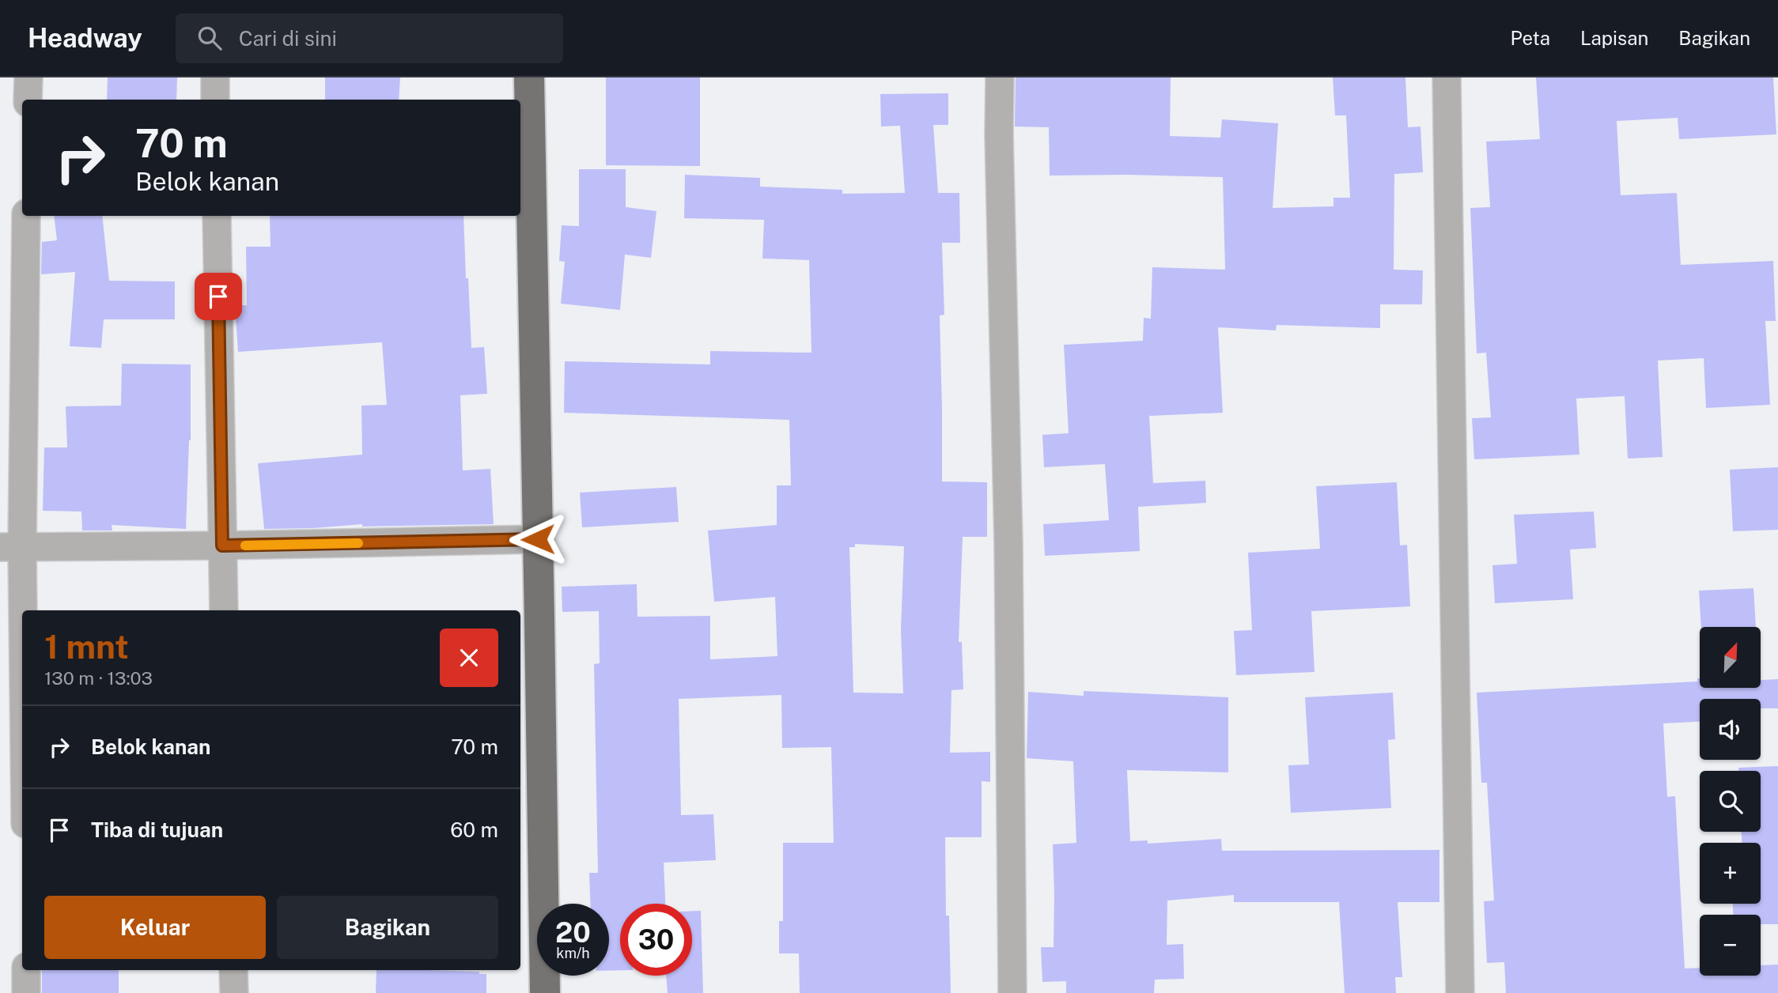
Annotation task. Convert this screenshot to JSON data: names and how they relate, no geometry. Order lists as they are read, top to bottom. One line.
{"north":"top right","page":{"header":"Headway","search":"Cari di sini","nav":["Peta","Lapisan","Bagikan"],"turn":["70 m","Belok kanan"],"heading":["1 mnt","130 m · 13:03"],"map_buttons":["+","−"],"list":[{"name":"Belok kanan","value":"70 m"},{"name":"Tiba di tujuan","value":"60 m"}],"buttons":["Keluar","Bagikan"],"speed":"20 km/h","limit":"30"}}
